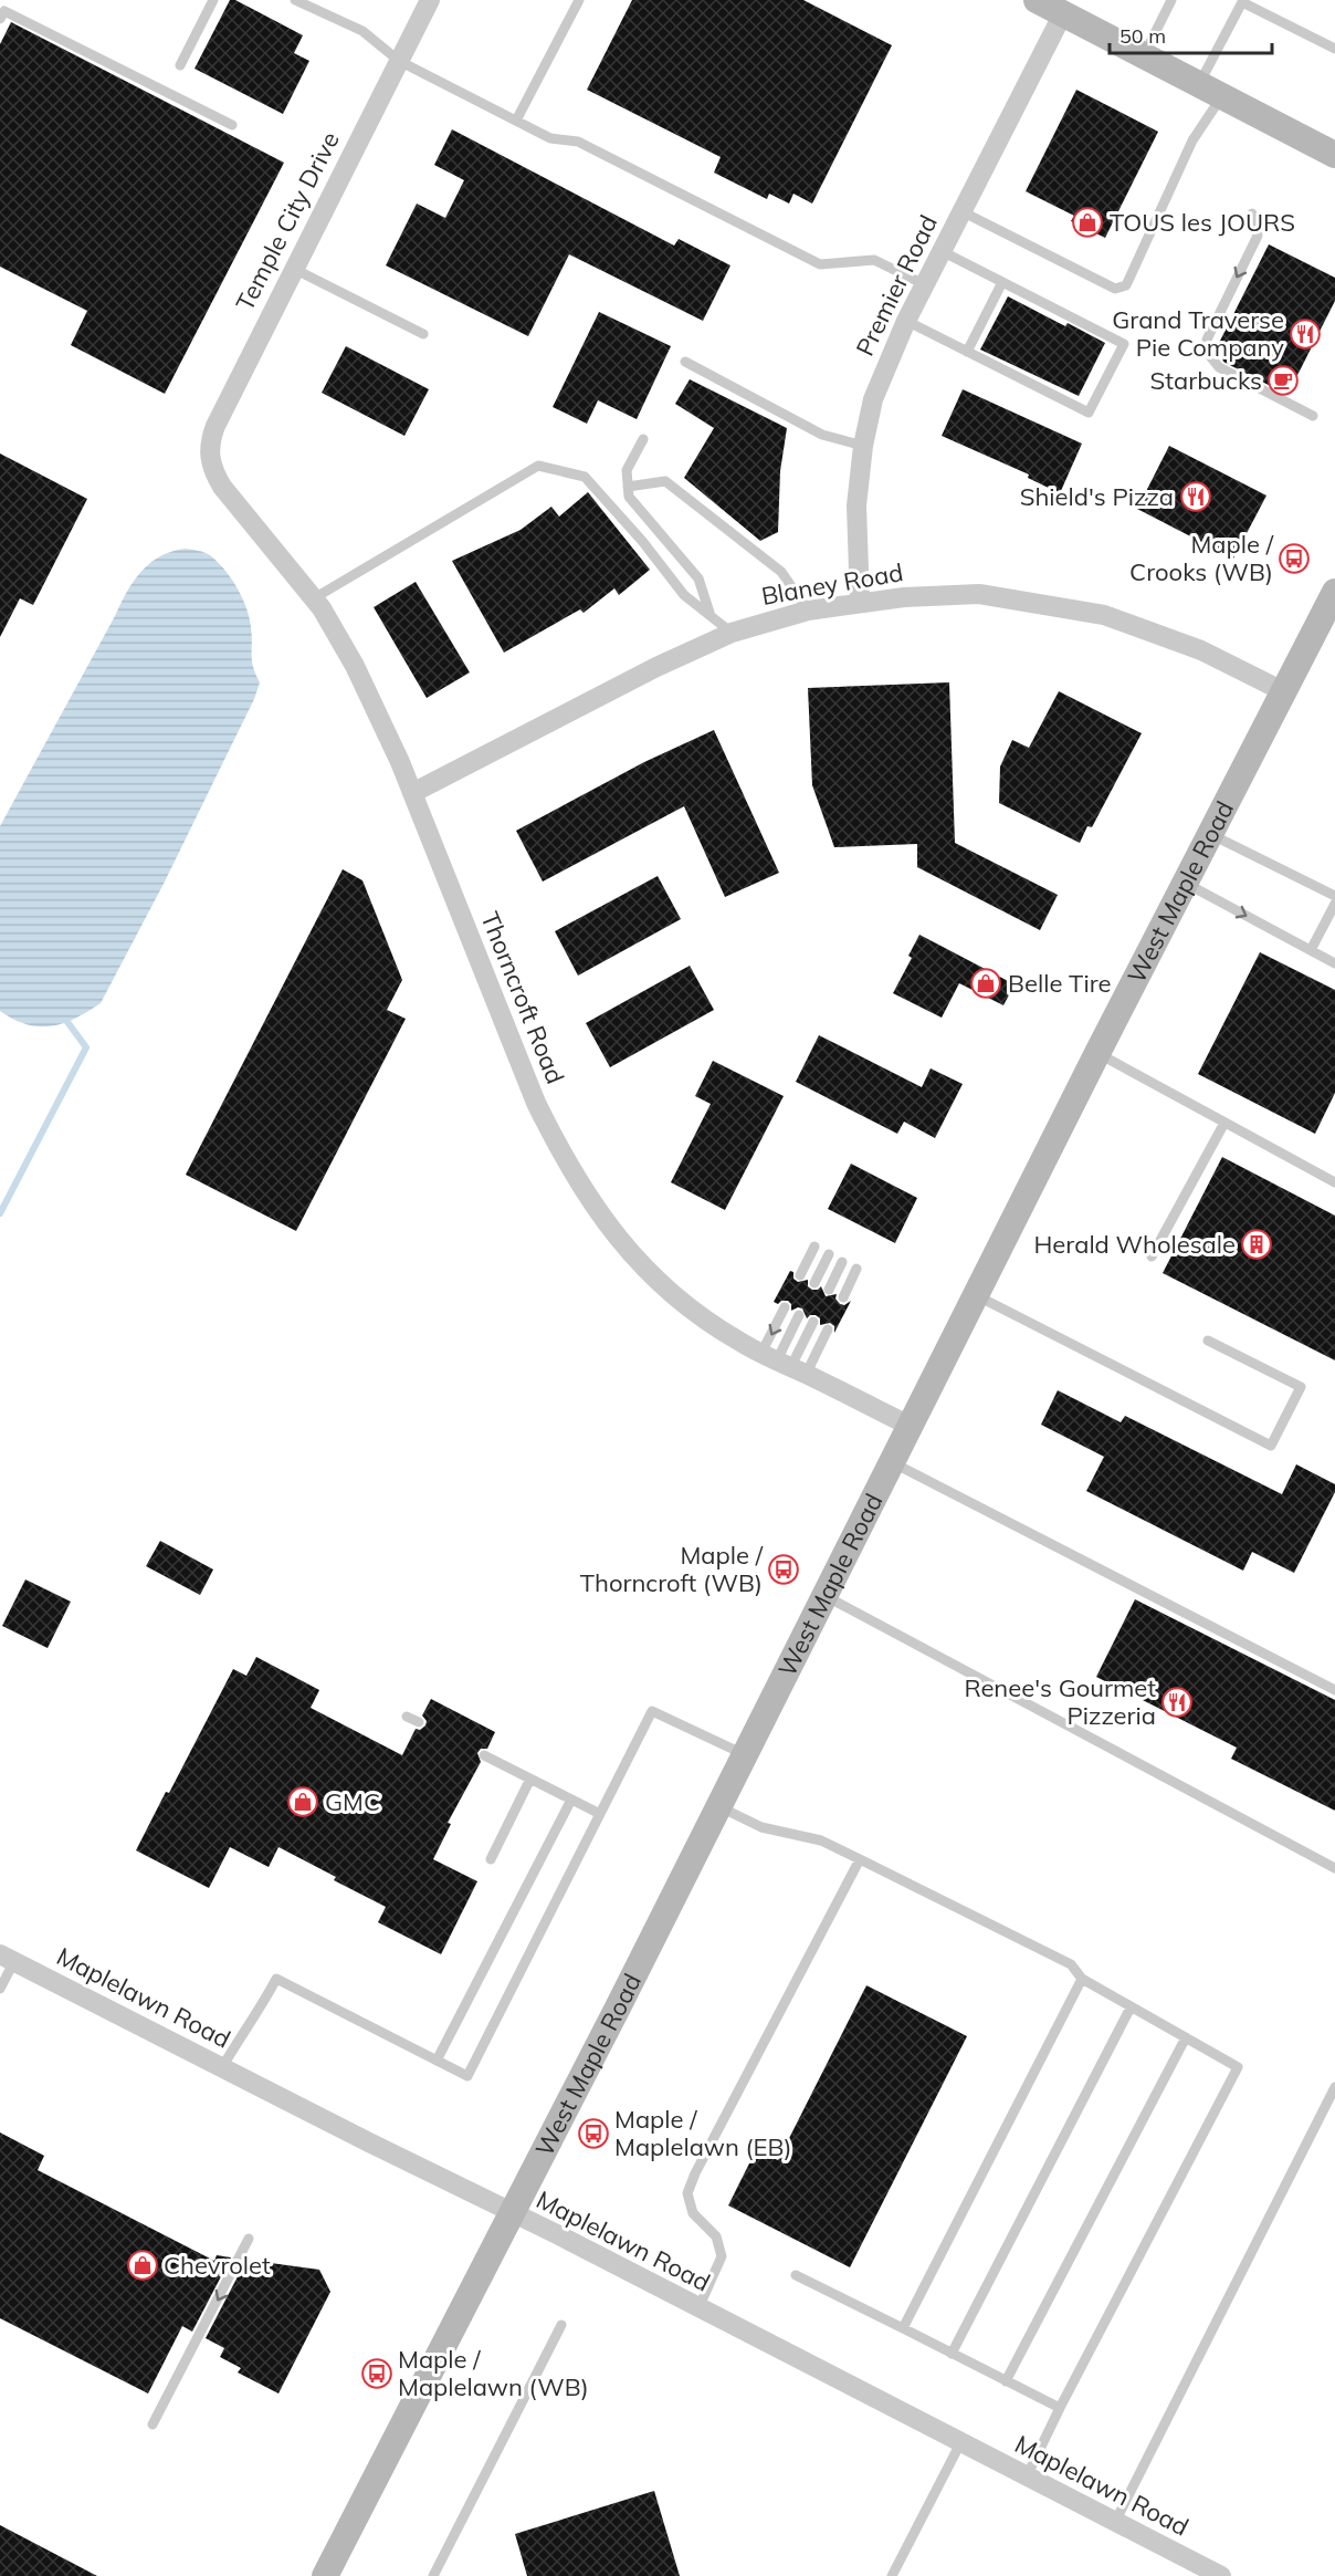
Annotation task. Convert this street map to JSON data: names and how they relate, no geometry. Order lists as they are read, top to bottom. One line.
{"streets":{"main road":["West Maple Road"],"street":["Temple City Drive","Premier Road","Blaney Road","Thorncroft Road","Maplelawn Road"]},"crossings":[["Temple City Drive","Thorncroft Road"],["Premier Road","Blaney Road"],["Blaney Road","West Maple Road"],["Blaney Road","Thorncroft Road"],["West Maple Road","Thorncroft Road"],["West Maple Road","Maplelawn Road"]],"places":{"shop":["TOUS les JOURS","Belle Tire","GMC","Chevrolet"],"restaurant":["Grand Traverse Pie Company","Shield's Pizza","Renee's Gourmet Pizzeria"],"cafe":["Starbucks"],"bus stop":["Maple / Crooks (WB)","Maple / Thorncroft (WB)","Maple / Maplelawn (EB)","Maple / Maplelawn (WB)"],"building":["Herald Wholesale"]},"scale_bar":"50 m"}
